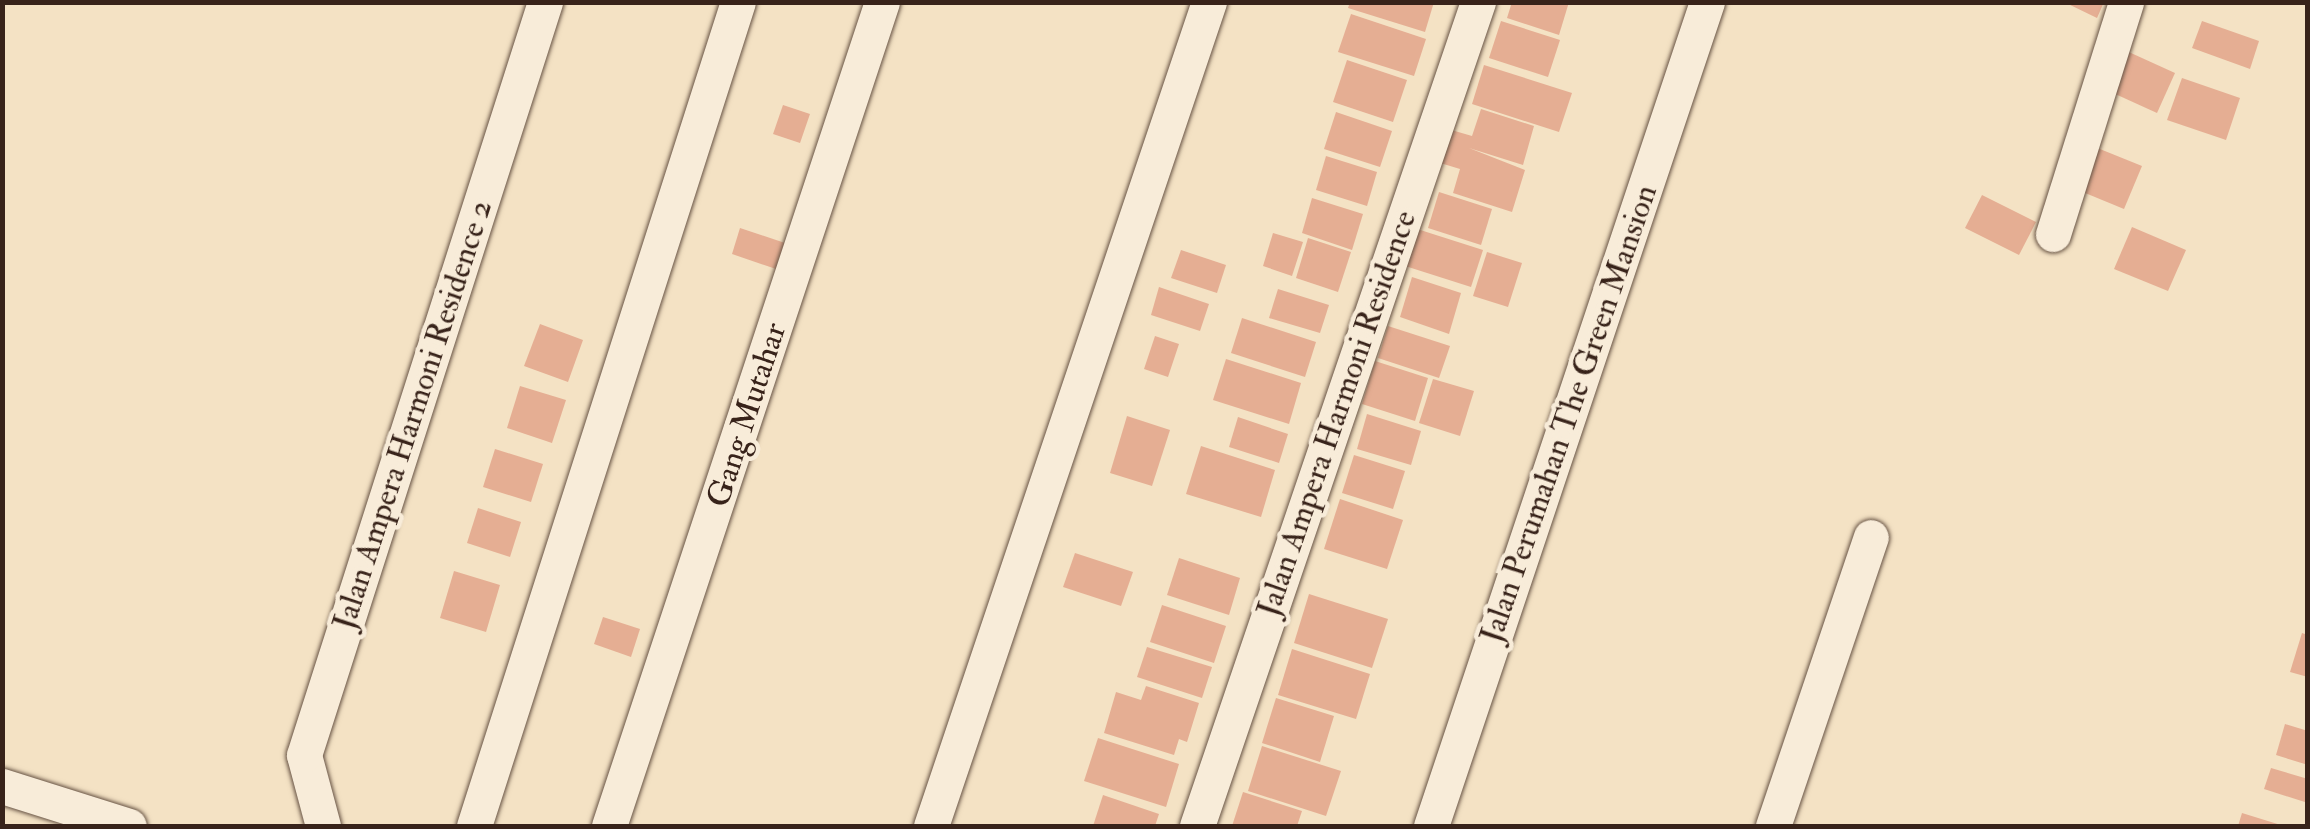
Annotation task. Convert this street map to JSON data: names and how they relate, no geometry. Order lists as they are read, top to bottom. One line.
{"streets":{"street":["Jalan Ampera Harmoni Residence","Jalan Perumahan The Green Mansion","Jalan Ampera Harmoni Residence 2","Gang Mutahar"]}}
